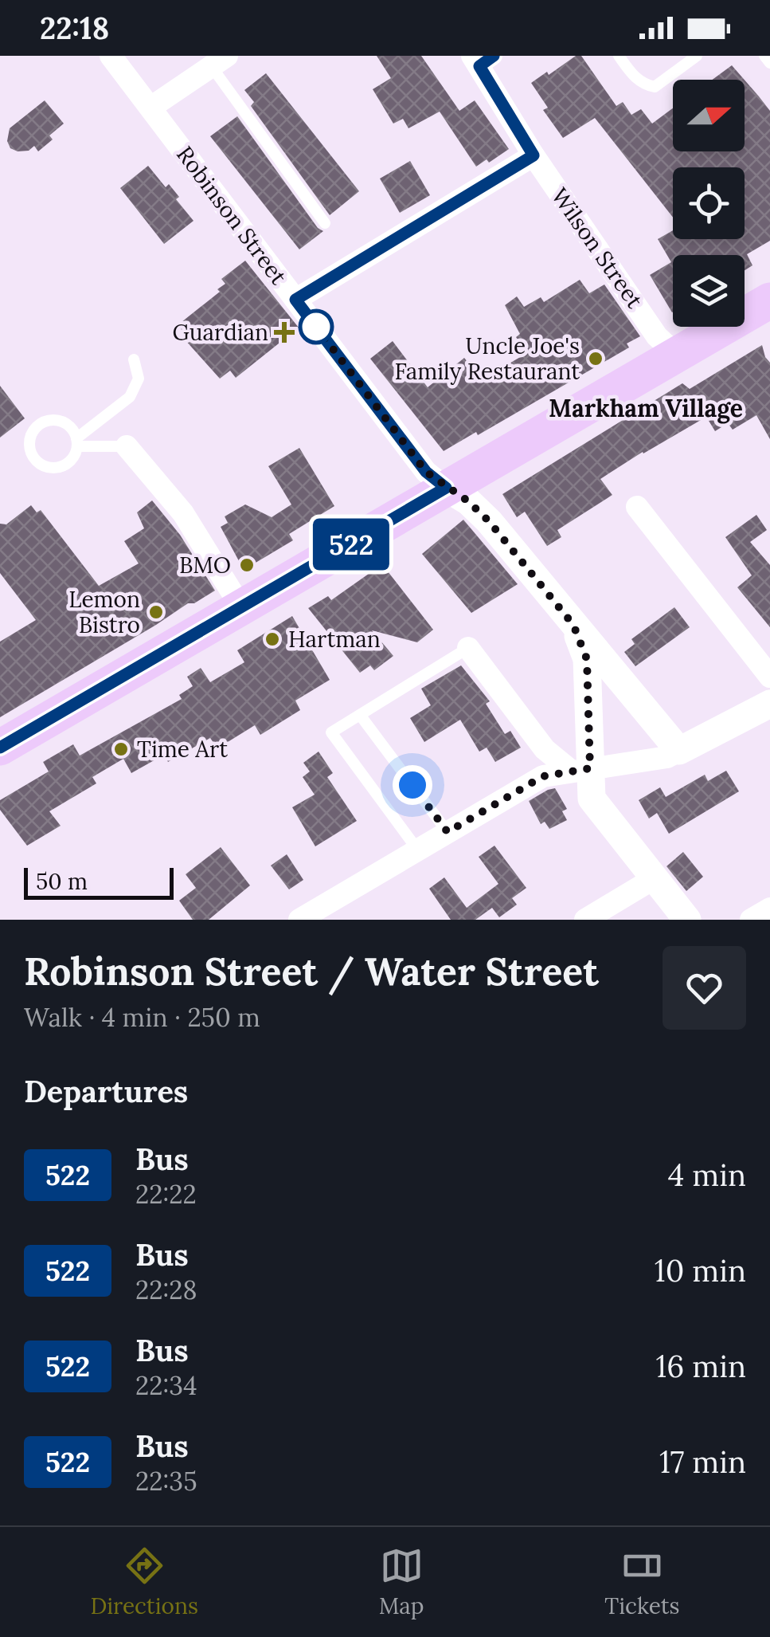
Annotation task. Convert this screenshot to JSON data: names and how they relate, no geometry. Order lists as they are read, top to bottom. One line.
{"streets":{"street":["Robinson Street","Wilson Street"]},"districts":["Markham Village"],"places":{"health":["Guardian"],"other":["Uncle Joe's Family Restaurant","BMO","Lemon Bistro","Hartman","Time Art"]},"lines":["bus line 522"],"scale_bar":"50 m","north":"right","page":{"status":"22:18","on_map":"522","scale":"50 m","heading":[["Robinson Street / Water Street","Walk · 4 min · 250 m"],"Departures"],"list":[{"mark":"522","name":"Bus","note":"22:22","value":"4 min"},{"mark":"522","name":"Bus","note":"22:28","value":"10 min"},{"mark":"522","name":"Bus","note":"22:34","value":"16 min"},{"mark":"522","name":"Bus","note":"22:35","value":"17 min"}],"tabs":["Directions","Map","Tickets"]}}
